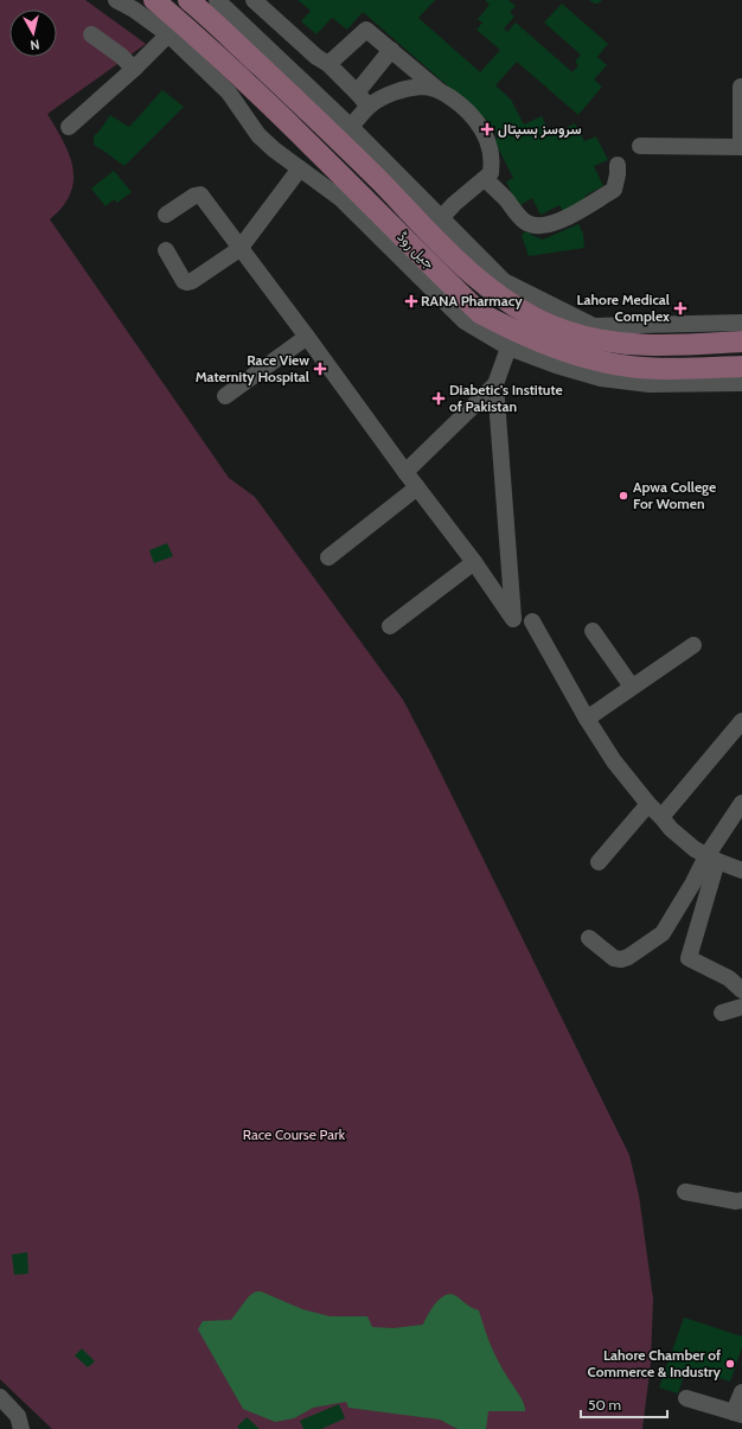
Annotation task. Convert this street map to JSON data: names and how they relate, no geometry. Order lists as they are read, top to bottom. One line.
{"streets":{"main road":["جیل روڈ"]},"parks":["Race Course Park"],"places":{"health":["سروسز ہسپتال","RANA Pharmacy","Lahore Medical Complex","Race View Maternity Hospital","Diabetic's Institute of Pakistan"],"other":["Apwa College For Women","Lahore Chamber of Commerce & Industry"]},"scale_bar":"50 m","north":"bottom"}
